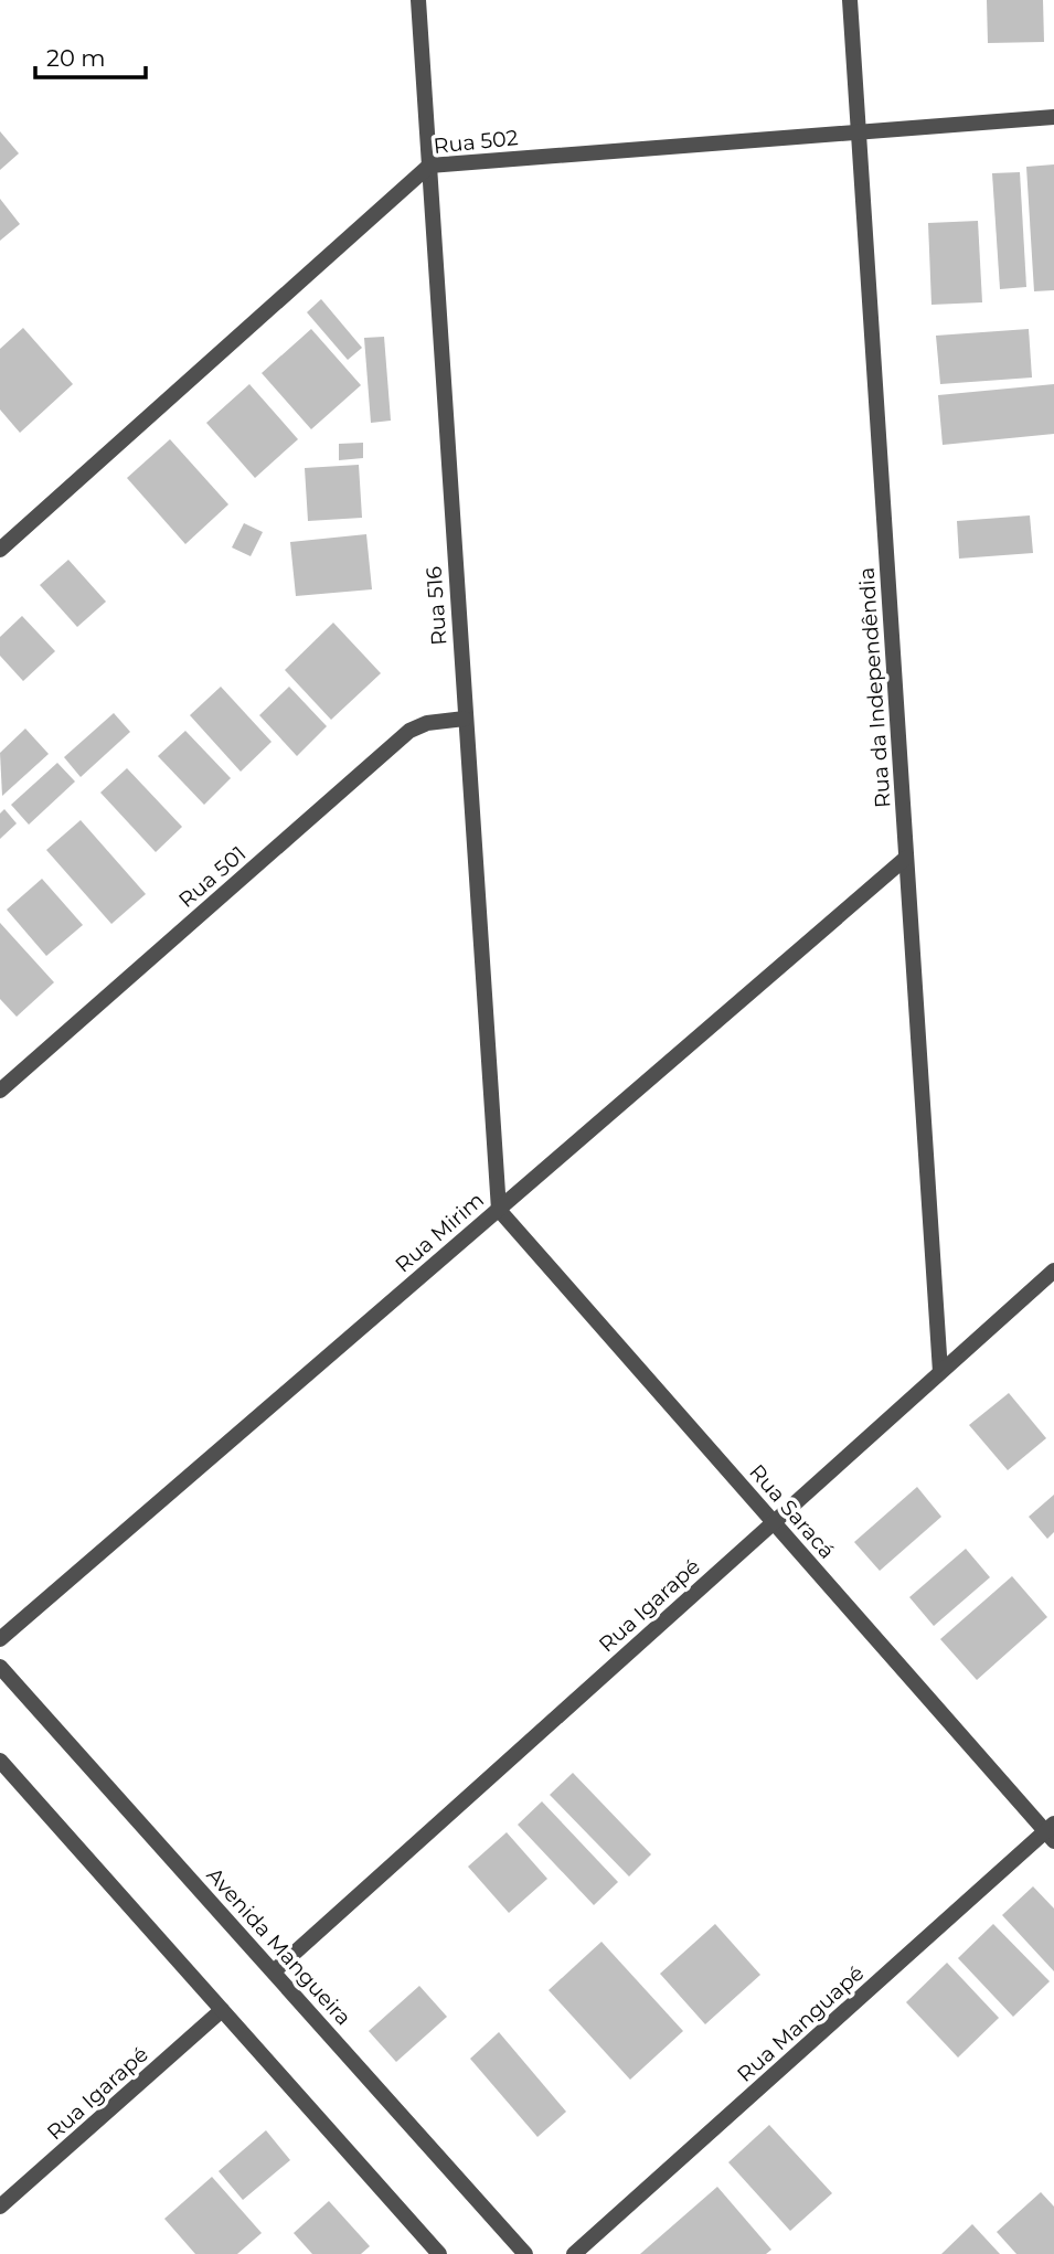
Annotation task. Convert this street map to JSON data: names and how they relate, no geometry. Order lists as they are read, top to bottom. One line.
{"streets":{"street":["Rua 502","Rua 516","Rua da Independêndia","Rua 501","Rua Mirim","Rua Saracá","Rua Igarapé","Avenida Mangueira","Rua Manguapé"]},"crossings":[["Rua 502","Rua 516"],["Rua 502","Rua da Independêndia"],["Rua 516","Rua 501"],["Rua 516","Rua Mirim"],["Rua 516","Rua Saracá"],["Rua da Independêndia","Rua Mirim"],["Rua da Independêndia","Rua Igarapé"],["Rua Mirim","Rua Saracá"],["Rua Saracá","Rua Igarapé"],["Rua Saracá","Rua Manguapé"],["Rua Igarapé","Avenida Mangueira"]],"scale_bar":"20 m"}
